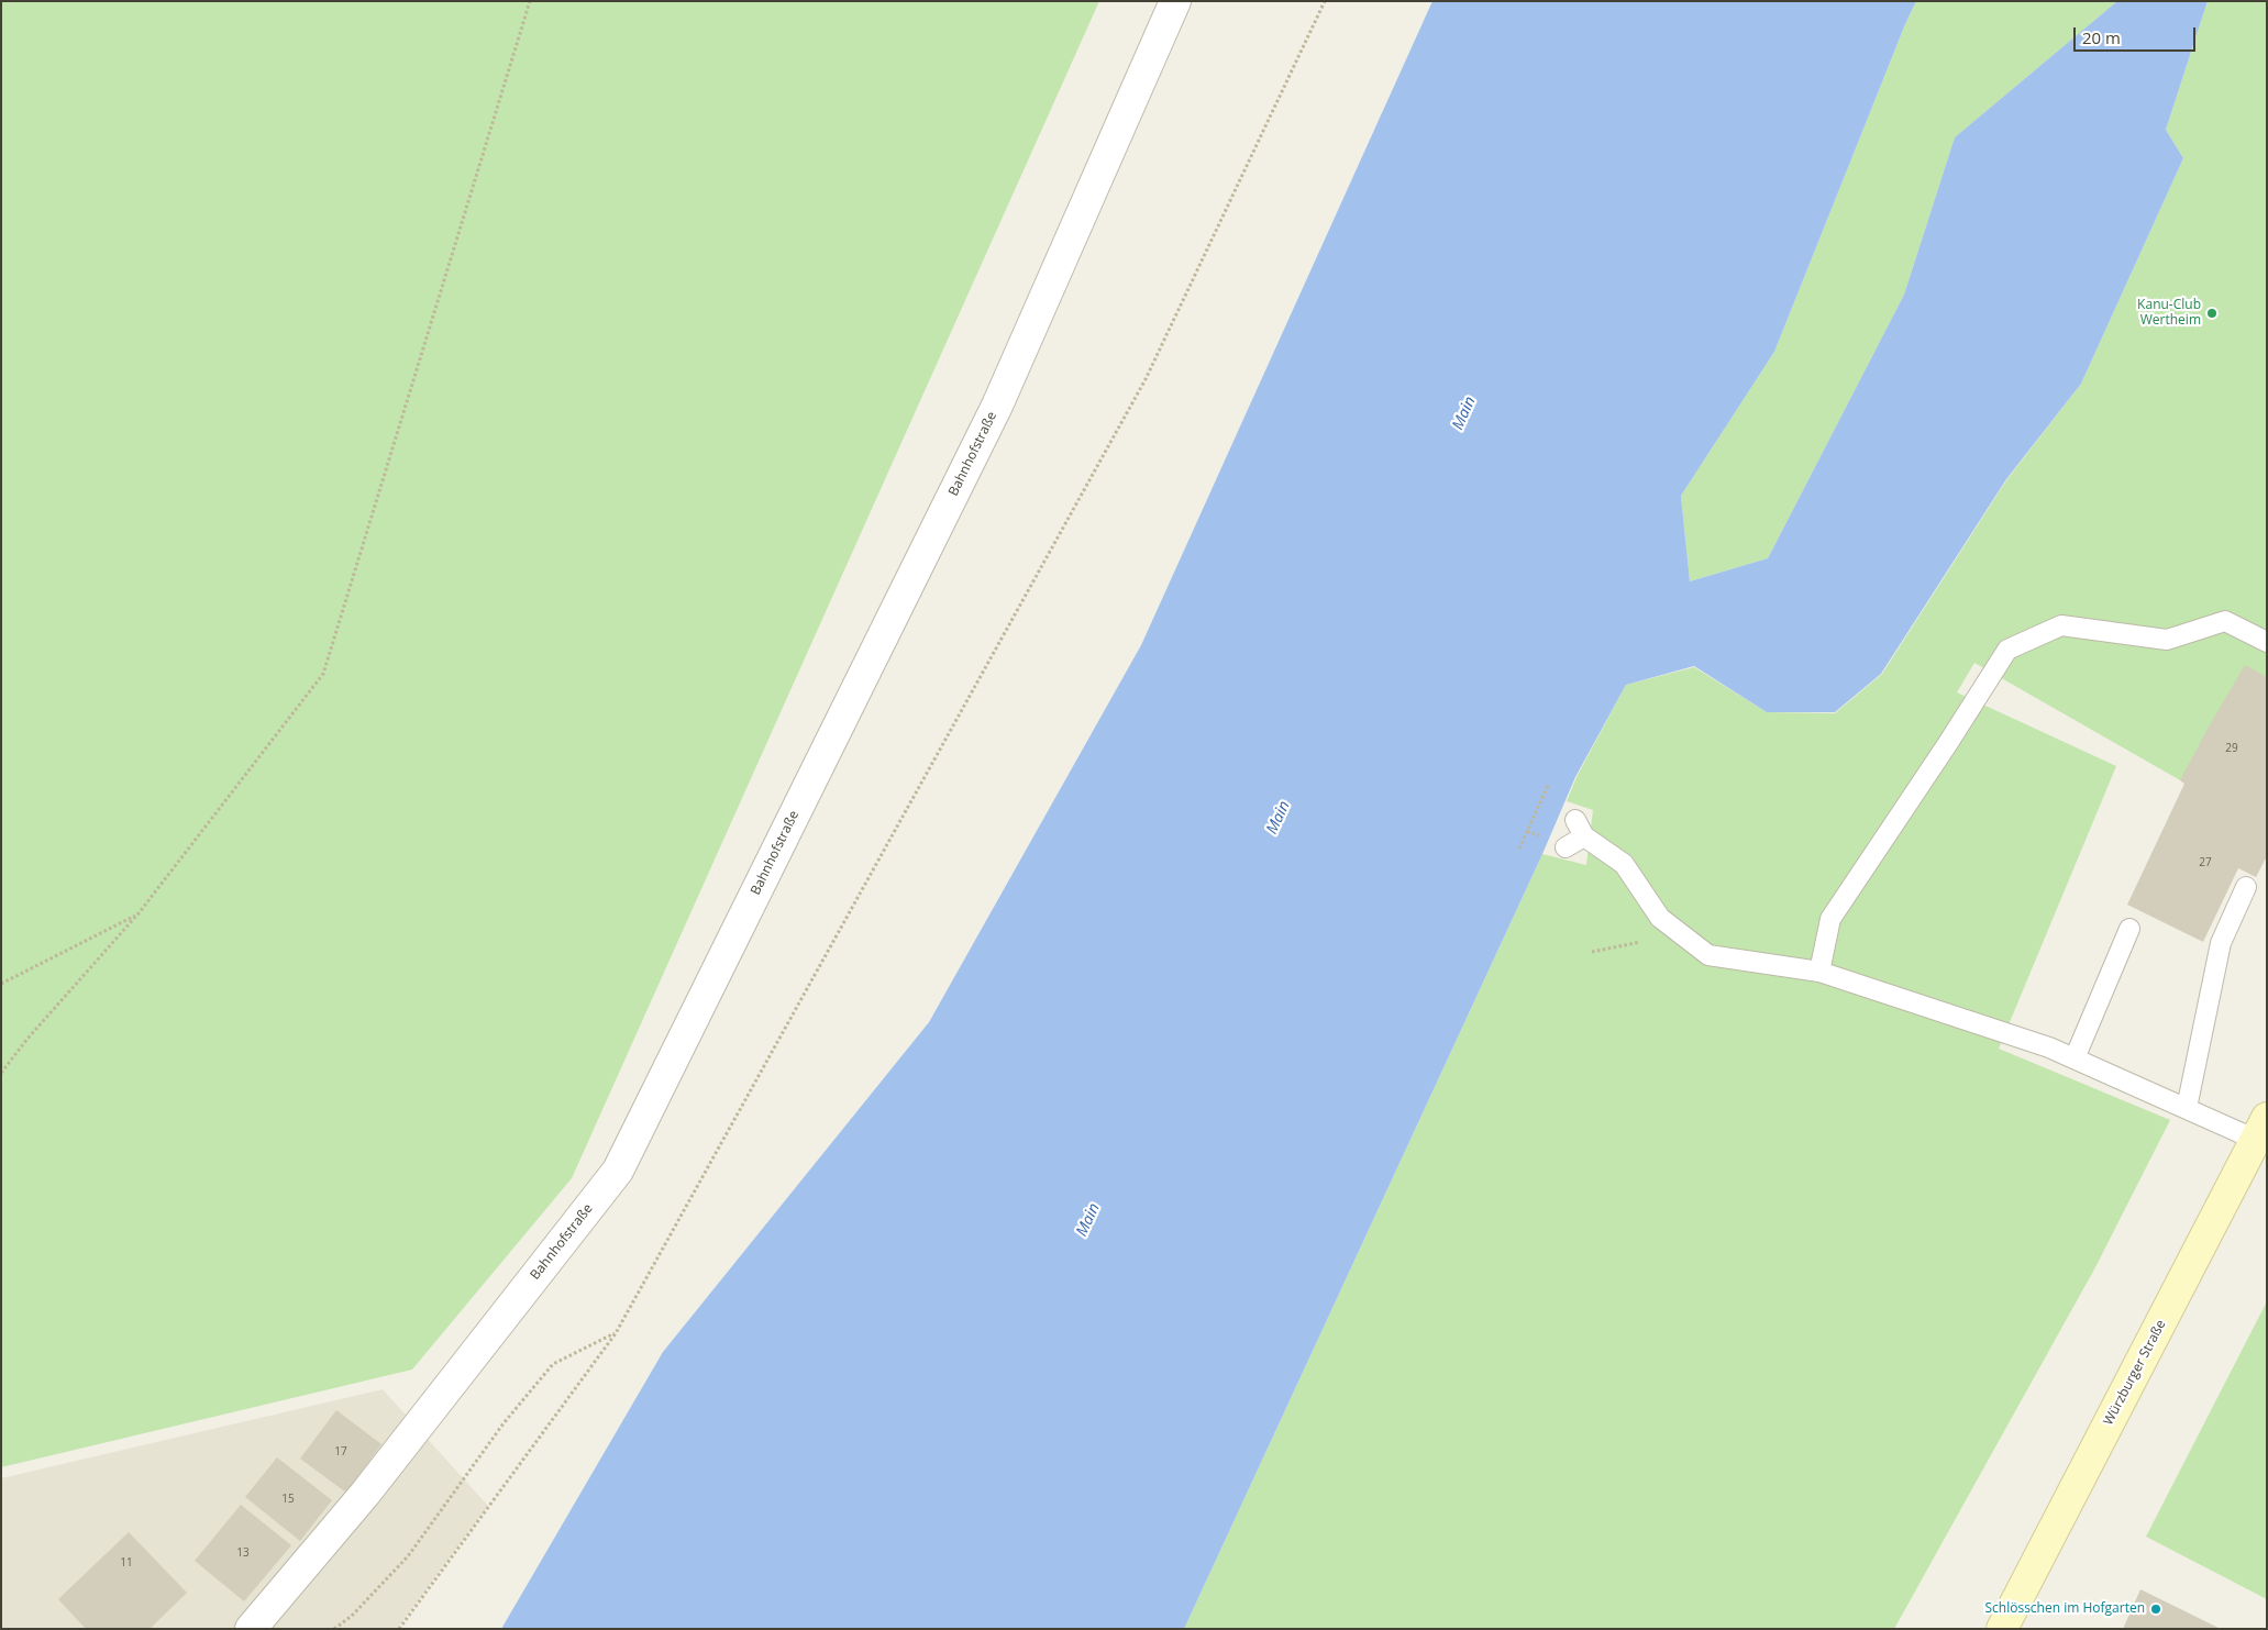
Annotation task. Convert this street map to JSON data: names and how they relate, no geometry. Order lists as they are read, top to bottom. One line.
{"streets":{"main road":["Würzburger Straße"],"street":["Bahnhofstraße"]},"water":["Main"],"places":["Kanu-Club Wertheim","Schlösschen im Hofgarten"],"house_numbers":["29","27","17","15","13","11"],"scale_bar":"20 m"}
